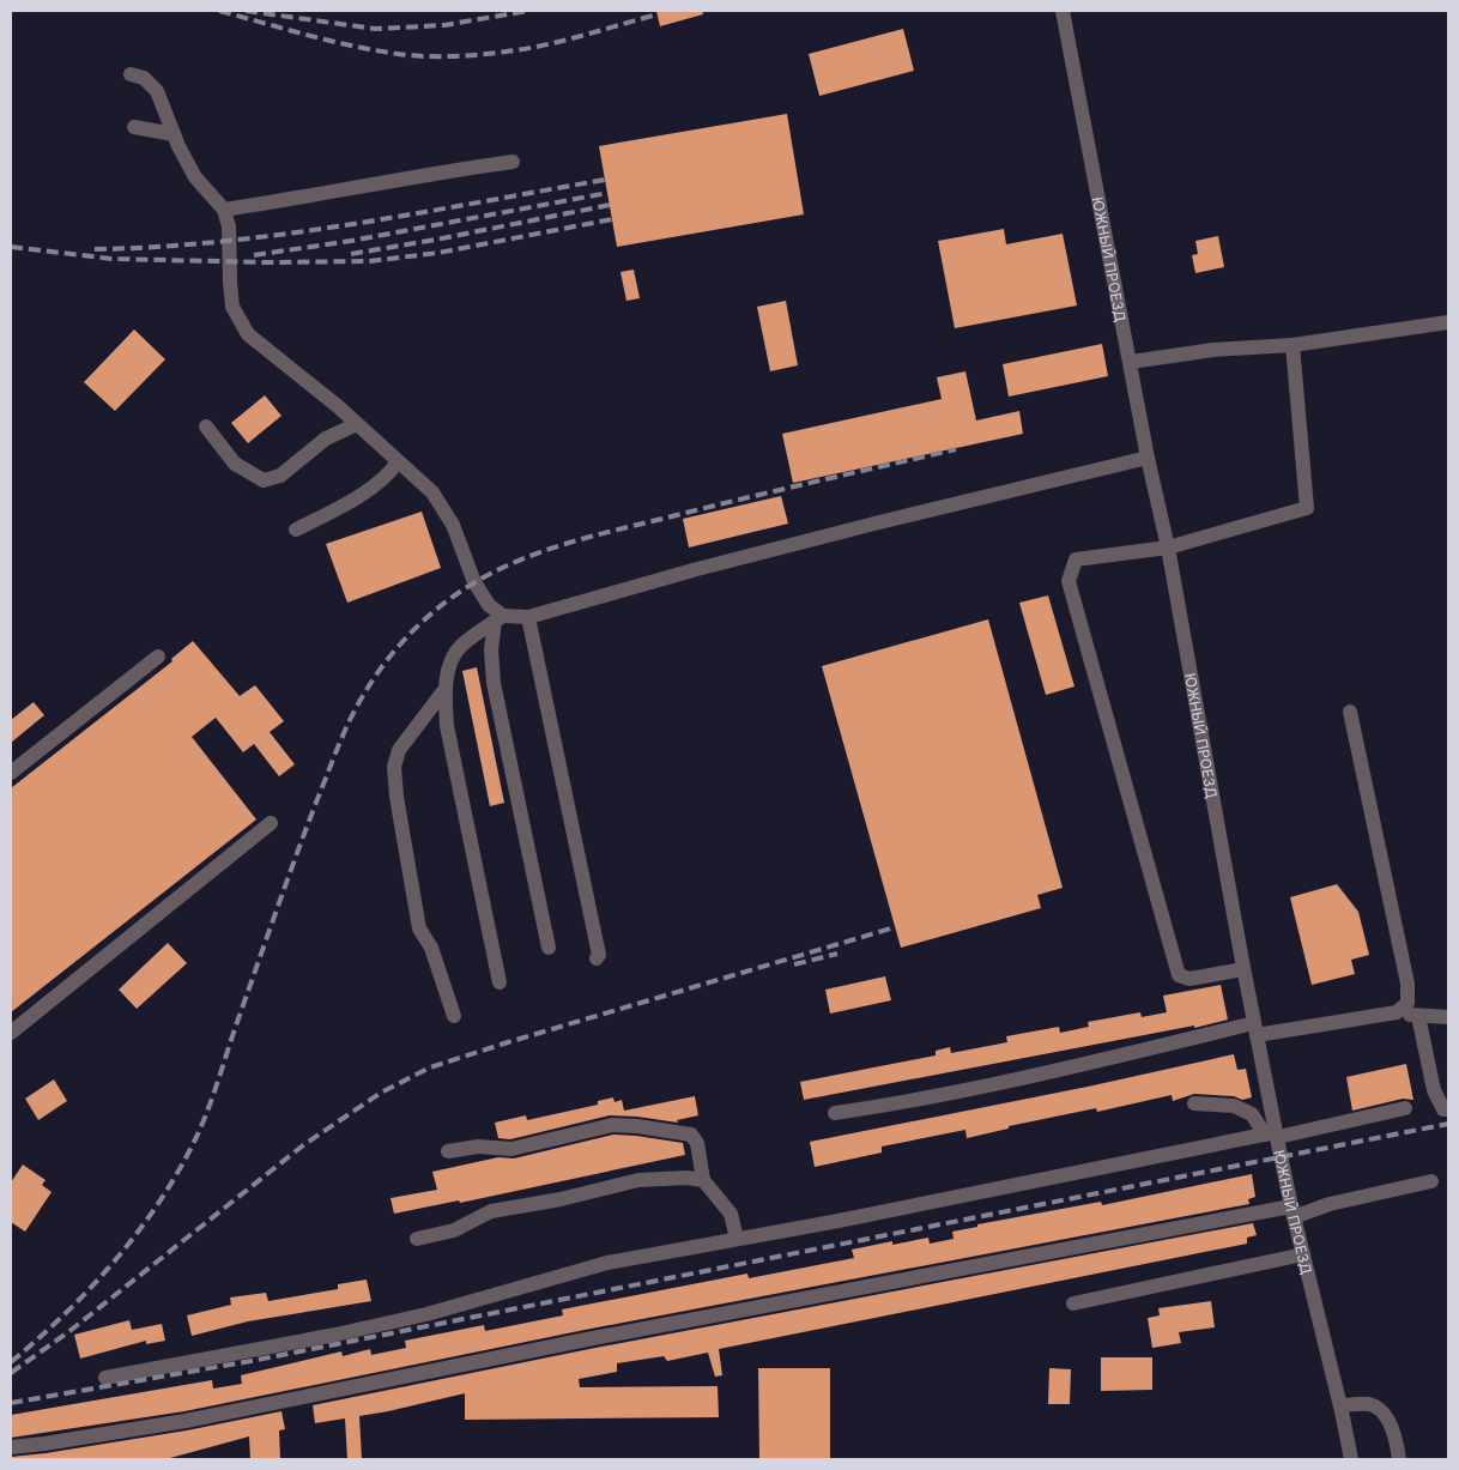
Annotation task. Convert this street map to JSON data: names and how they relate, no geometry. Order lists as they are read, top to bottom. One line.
{"streets":{"street":["ЮЖНЫЙ ПРОЕЗД"]}}
